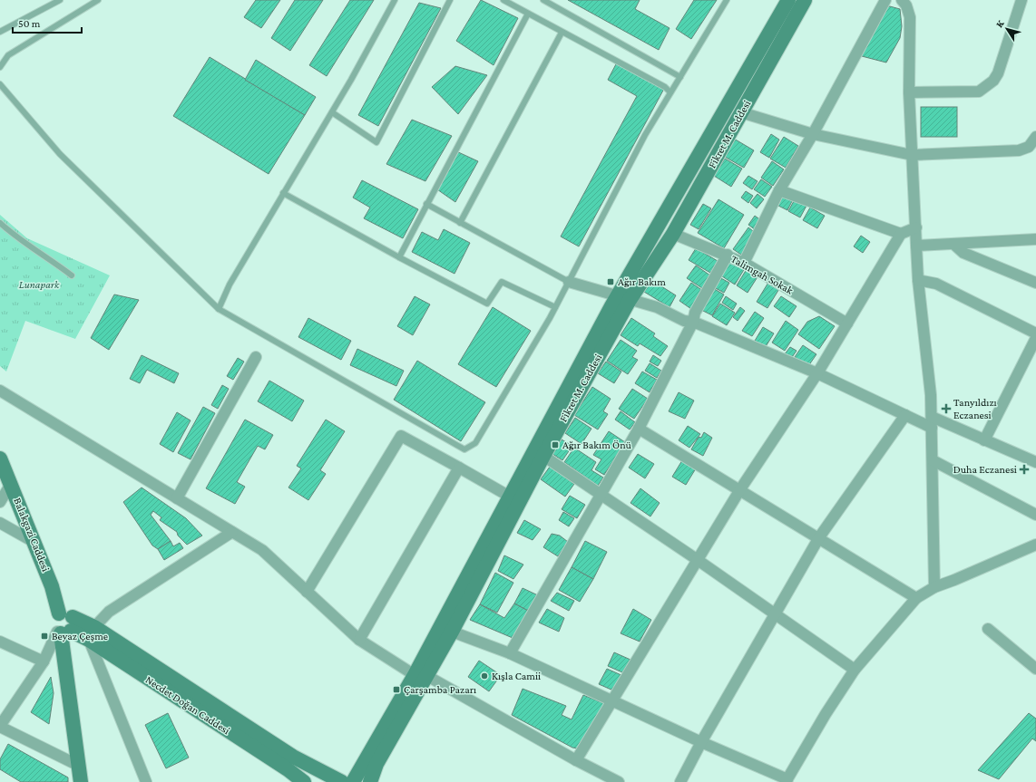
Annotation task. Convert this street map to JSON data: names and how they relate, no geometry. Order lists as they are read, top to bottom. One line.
{"streets":{"main road":["Fikret M. Caddesi","Balakgazi Caddesi","Necdet Doğan Caddesi"],"street":["Talimgah Sokak"]},"crossings":[["Fikret M. Caddesi","Talimgah Sokak"],["Balakgazi Caddesi","Necdet Doğan Caddesi"]],"parks":["Lunapark"],"places":{"transit":["Ağır Bakım","Ağır Bakım Önü","Beyaz Çeşme","Çarşamba Pazarı"],"health":["Tanyıldızı Eczanesi","Duha Eczanesi"],"other":["Kışla Camii"]},"scale_bar":"50 m","north":"top left"}
